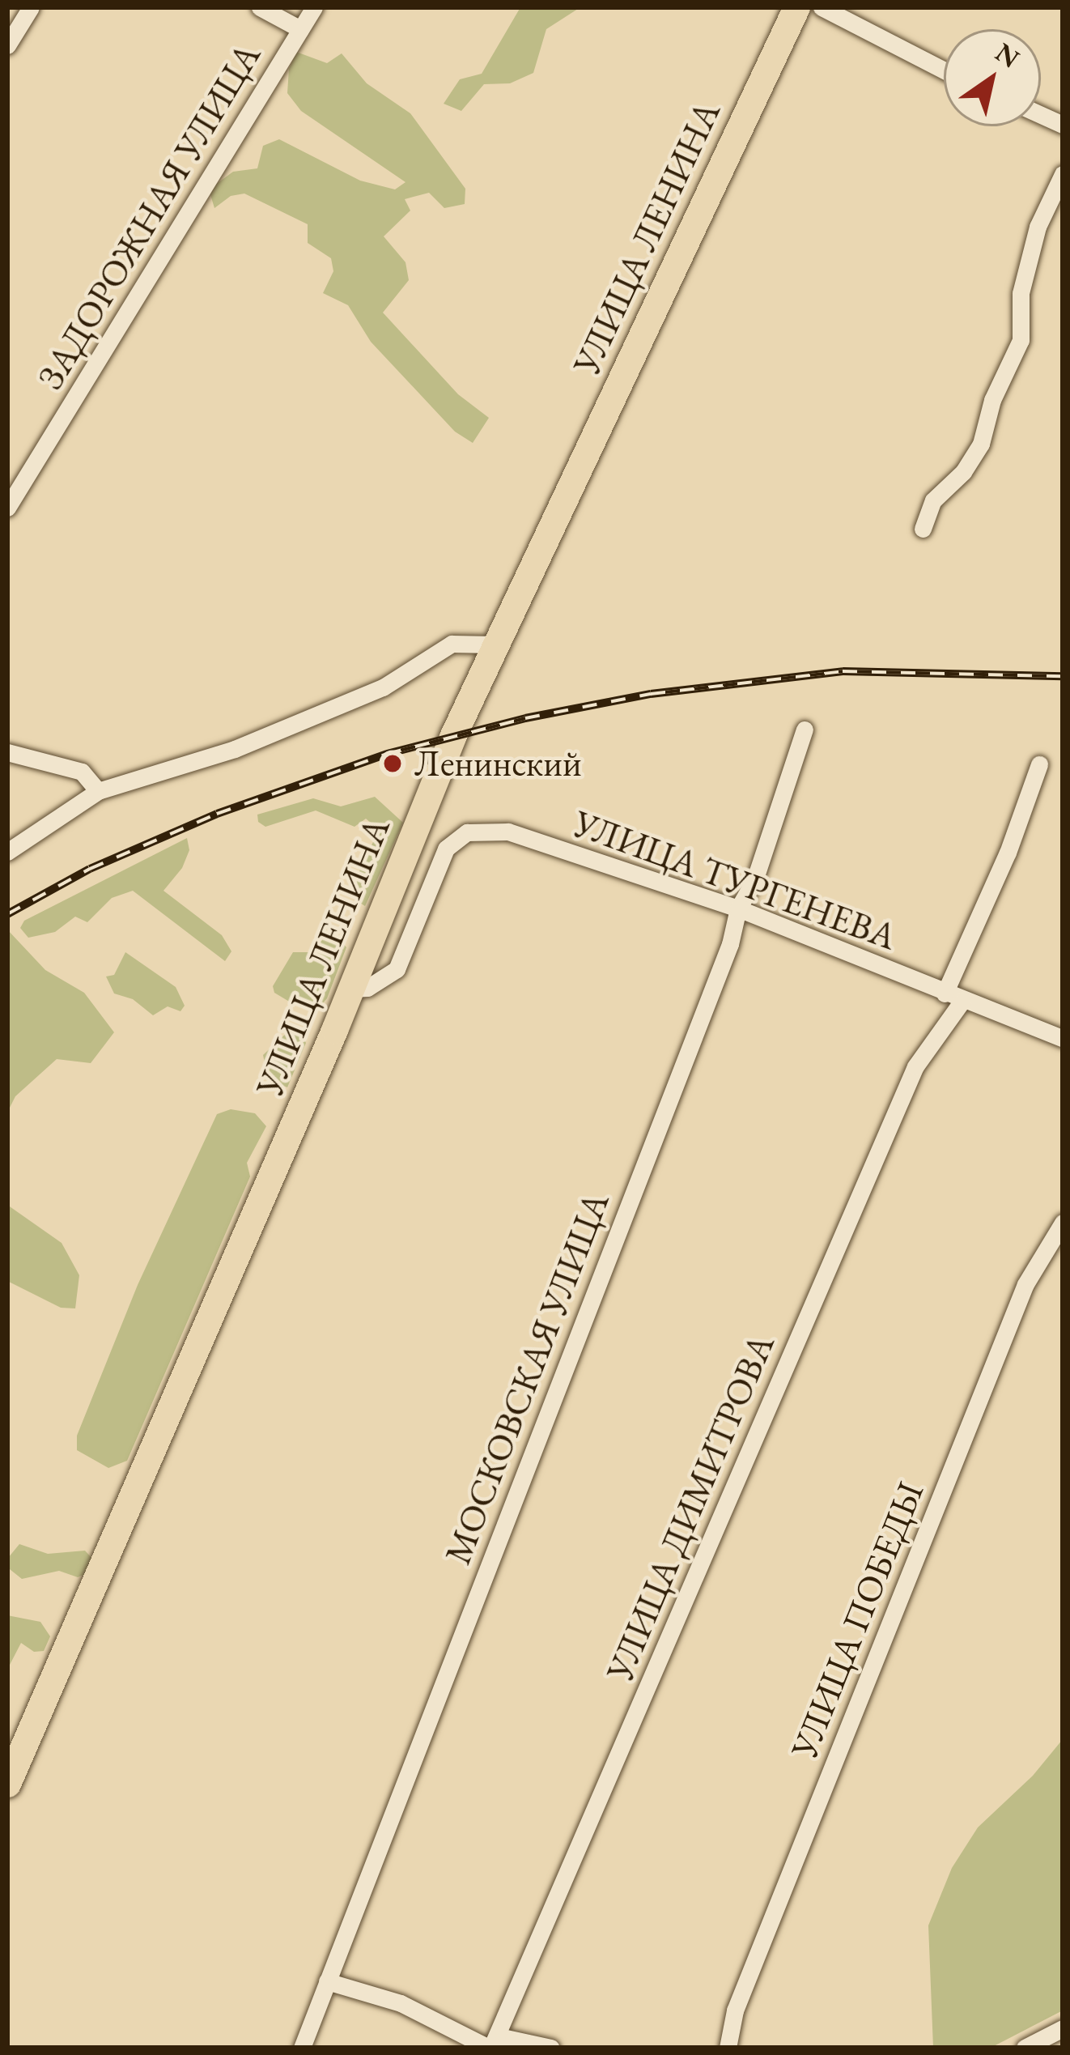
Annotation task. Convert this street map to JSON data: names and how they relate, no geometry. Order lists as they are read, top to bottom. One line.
{"streets":{"main road":["УЛИЦА ЛЕНИНА"],"street":["ЗАДОРОЖНАЯ УЛИЦА","УЛИЦА ТУРГЕНЕВА","МОСКОВСКАЯ УЛИЦА","УЛИЦА ДИМИТРОВА","УЛИЦА ПОБЕДЫ"]},"crossings":[["УЛИЦА ЛЕНИНА","УЛИЦА ТУРГЕНЕВА"],["УЛИЦА ТУРГЕНЕВА","МОСКОВСКАЯ УЛИЦА"],["УЛИЦА ТУРГЕНЕВА","УЛИЦА ДИМИТРОВА"]],"places":["Ленинский"],"north":"top right"}
